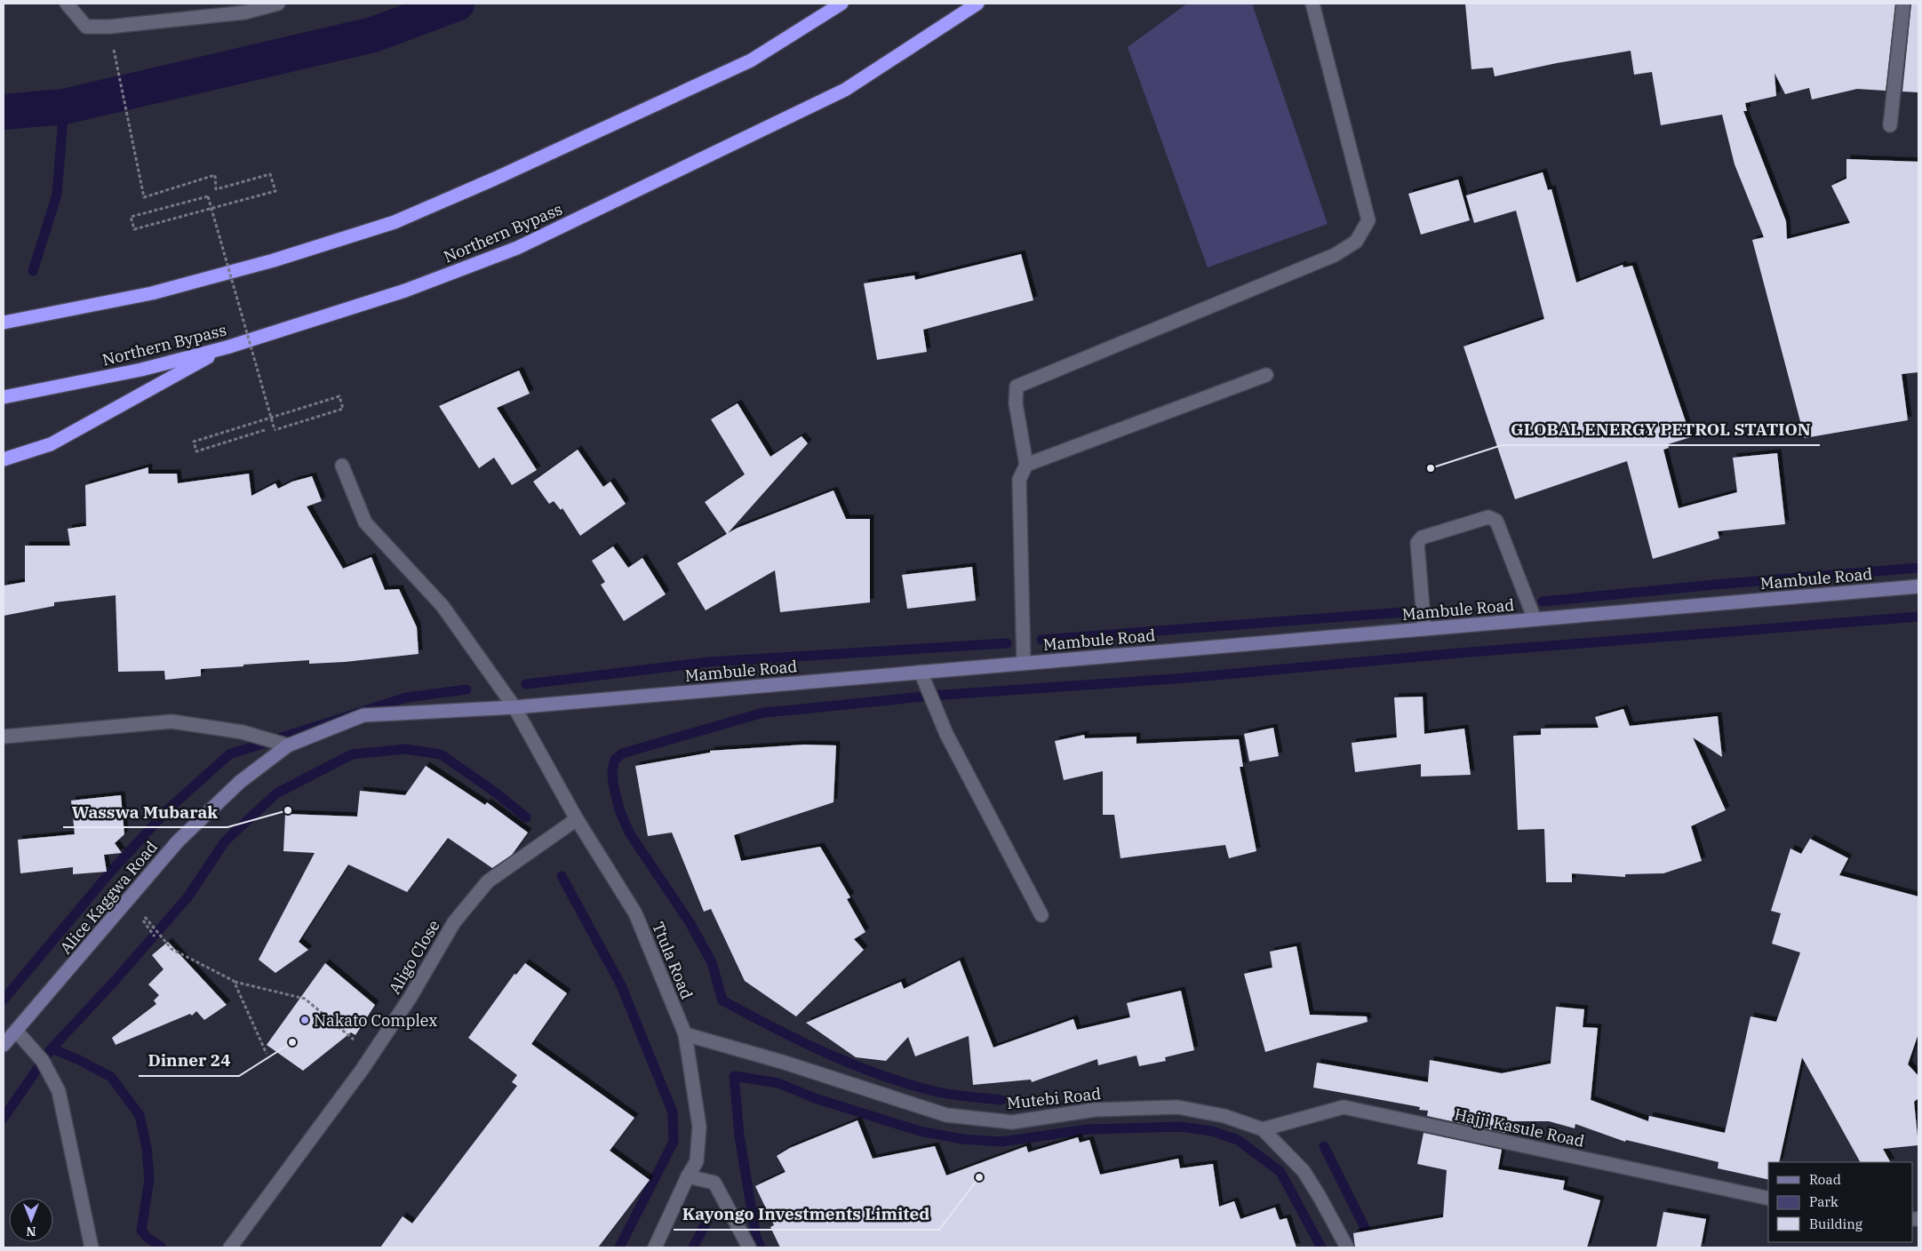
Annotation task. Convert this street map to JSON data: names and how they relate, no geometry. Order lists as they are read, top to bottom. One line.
{"streets":{"highway":["Northern Bypass"],"street":["Mambule Road","Alice Kaggwa Road","Aligo Close","Ttula Road","Mutebi Road","Hajji Kasule Road"]},"crossings":[["Mambule Road","Alice Kaggwa Road"],["Mambule Road","Ttula Road"],["Aligo Close","Ttula Road"],["Ttula Road","Mutebi Road"],["Mutebi Road","Hajji Kasule Road"]],"places":["GLOBAL ENERGY PETROL STATION","Wasswa Mubarak","Nakato Complex","Dinner 24","Kayongo Investments Limited"],"legend":["Road","Park","Building"],"north":"bottom"}
